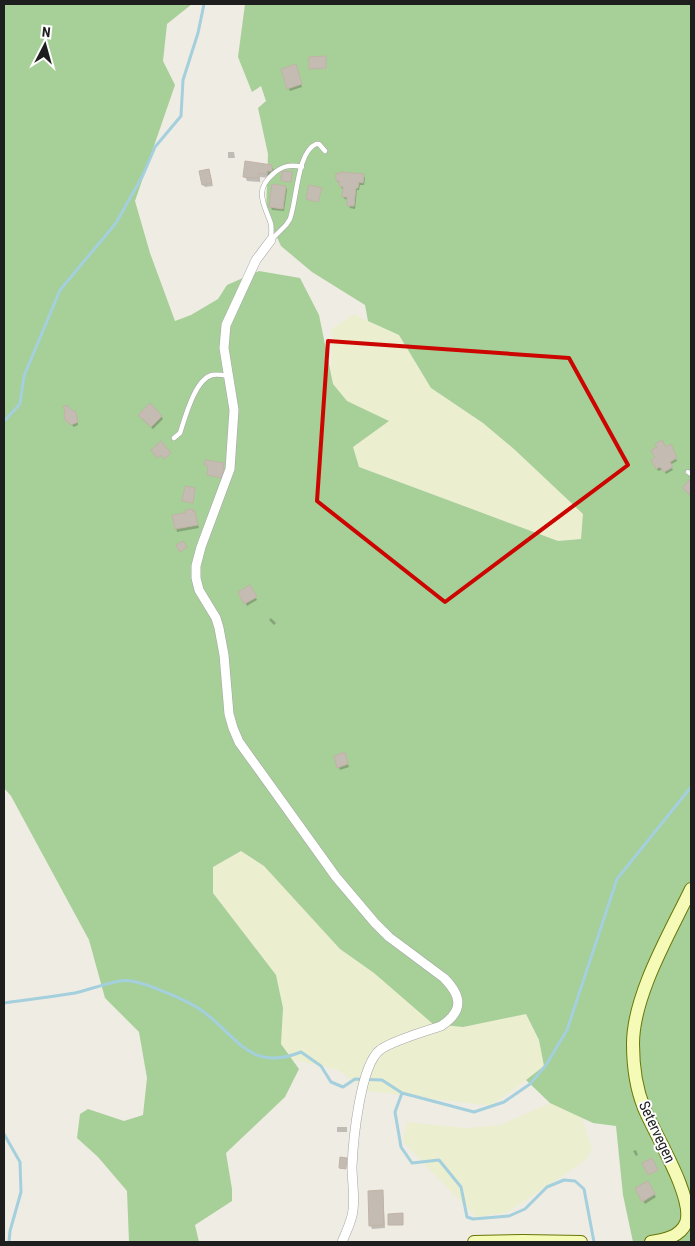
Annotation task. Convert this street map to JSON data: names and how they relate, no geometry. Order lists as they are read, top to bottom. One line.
{"streets":{"main road":["Setervegen"]},"north":"top"}
